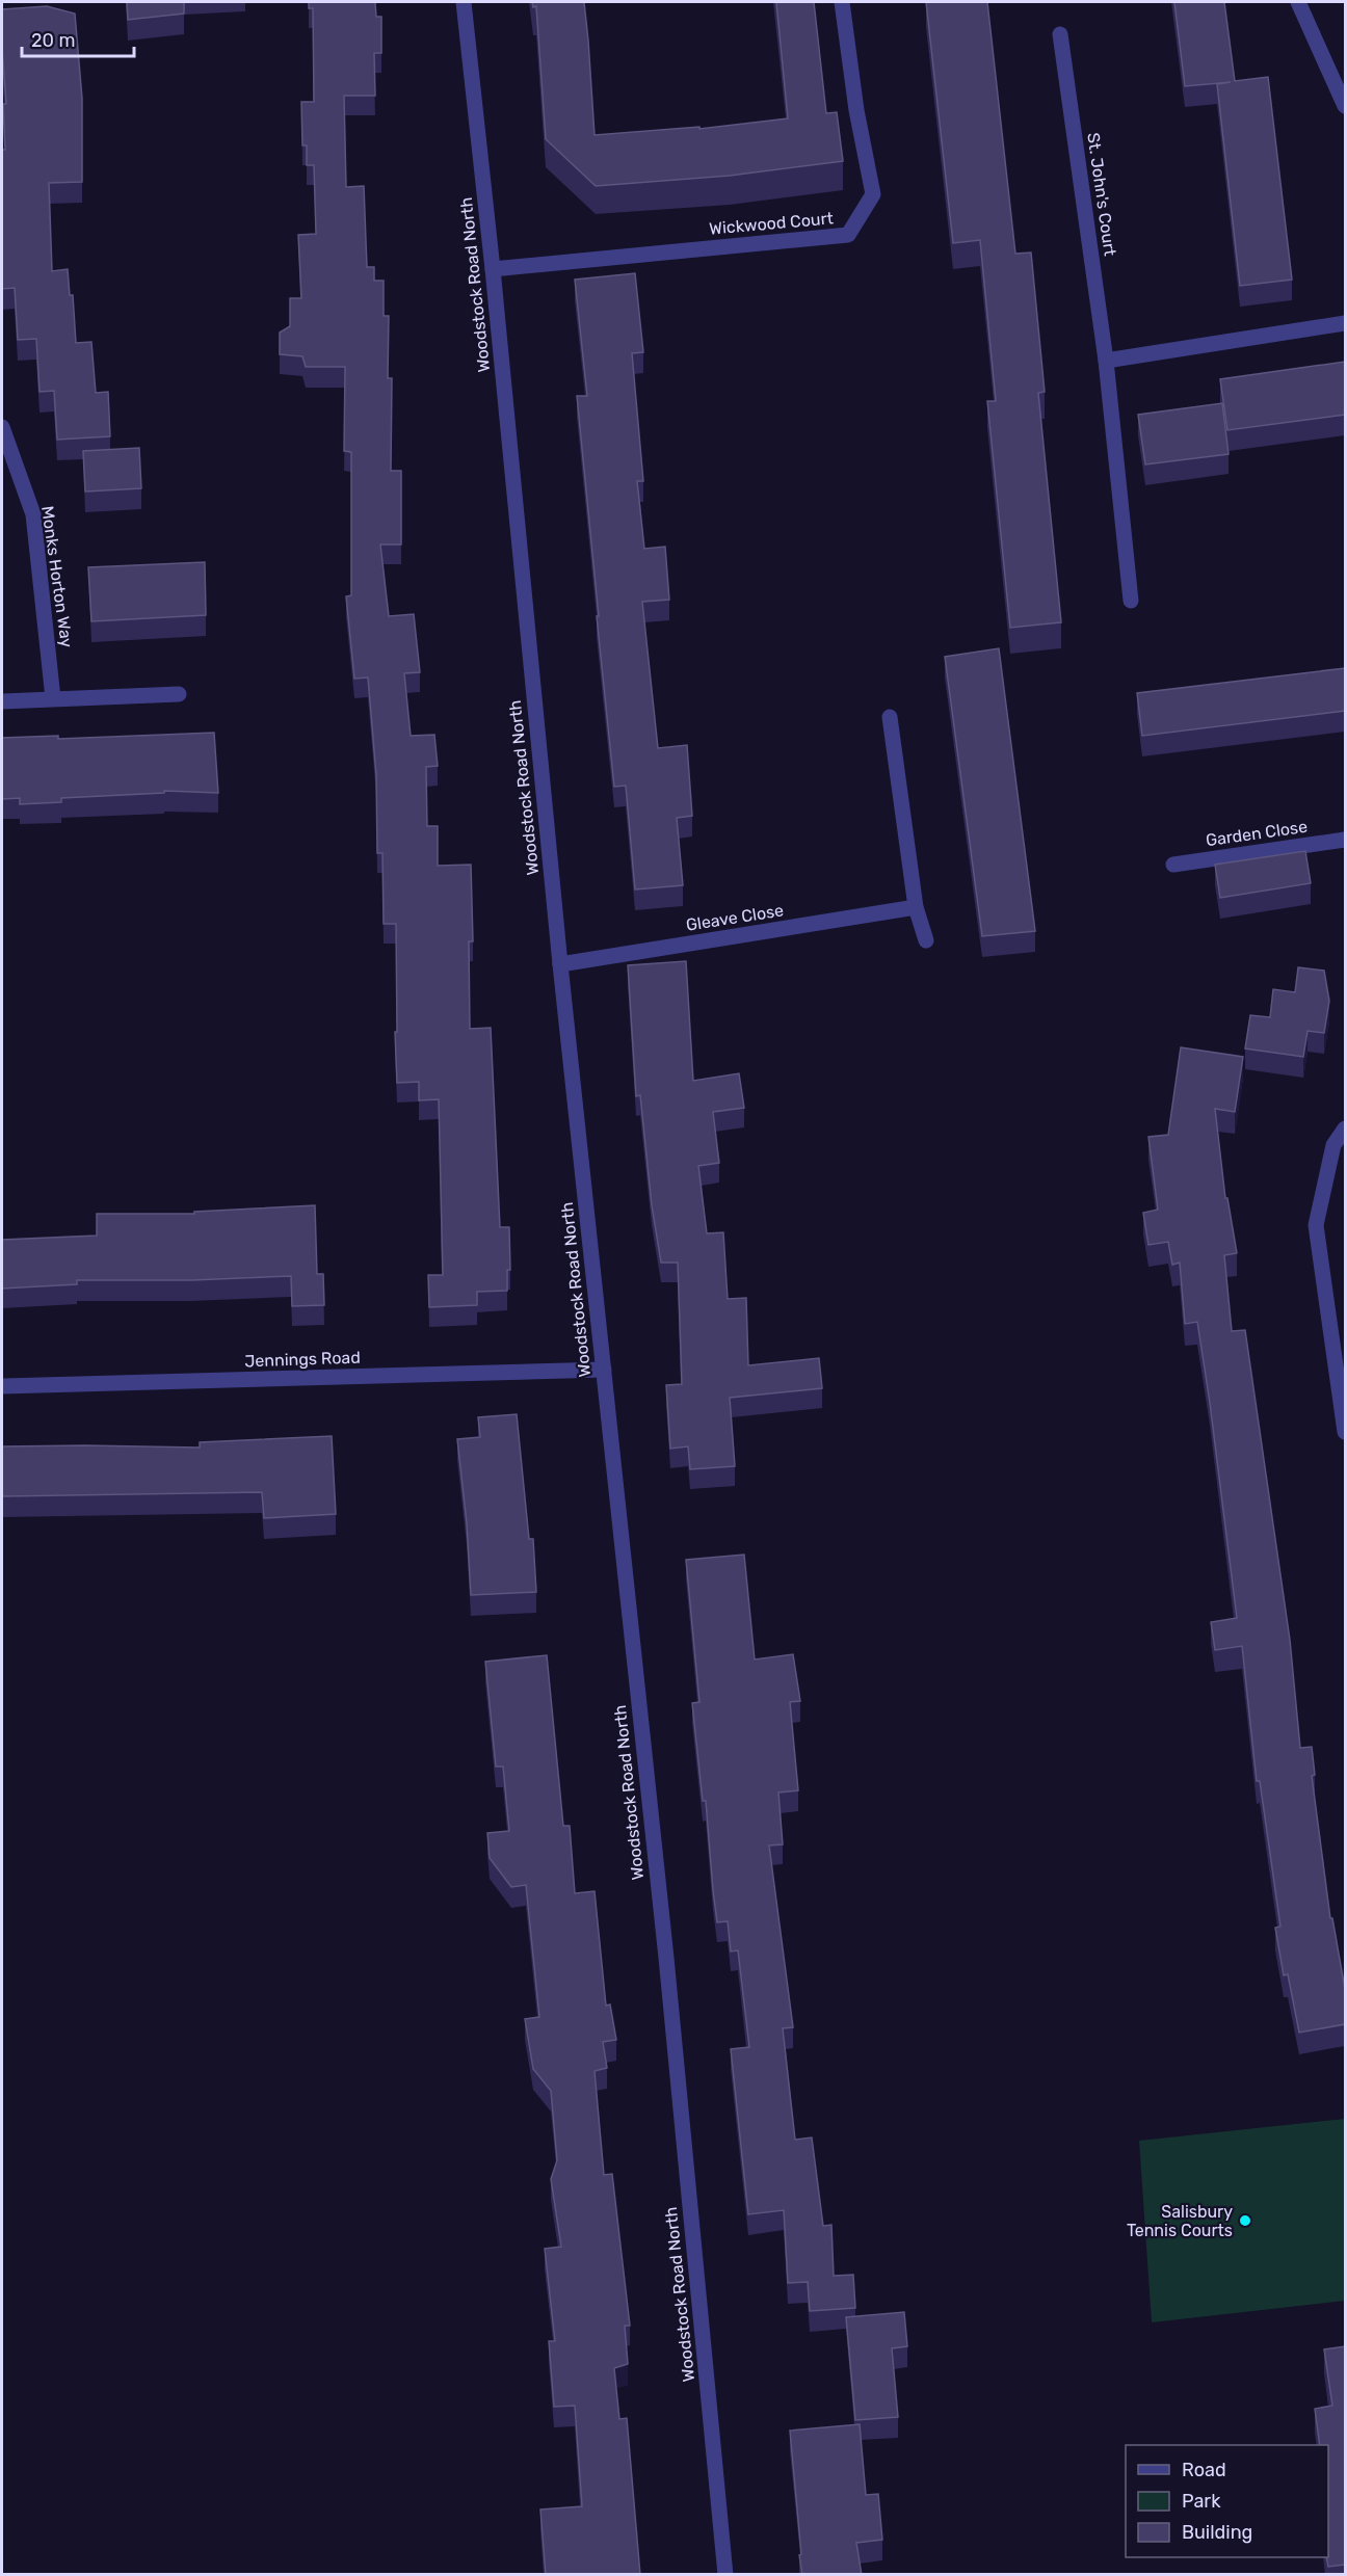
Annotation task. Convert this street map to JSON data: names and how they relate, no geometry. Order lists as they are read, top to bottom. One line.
{"streets":{"street":["St. John's Court","Wickwood Court","Woodstock Road North","Monks Horton Way","Garden Close","Gleave Close","Jennings Road"]},"crossings":[["Wickwood Court","Woodstock Road North"],["Woodstock Road North","Gleave Close"],["Woodstock Road North","Jennings Road"]],"places":["Salisbury Tennis Courts"],"legend":["Road","Park","Building"],"scale_bar":"20 m"}
